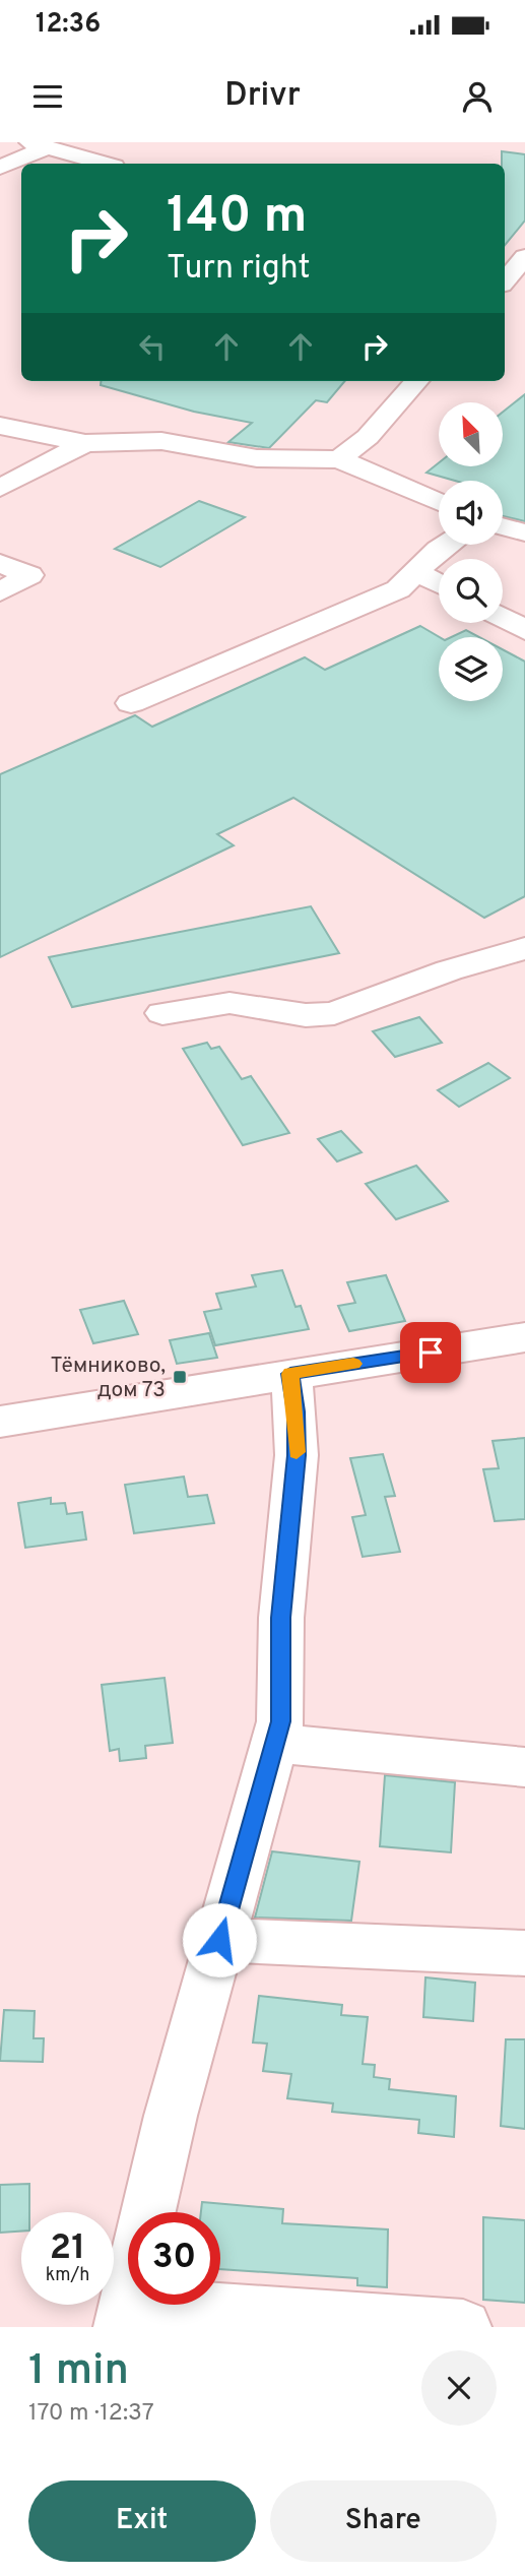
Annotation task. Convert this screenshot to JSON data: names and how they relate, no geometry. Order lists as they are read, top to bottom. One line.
{"places":{"transit":["Тёмниково, дом 73"]},"north":"top left","page":{"status":"12:36","header":"Drivr","turn":["140 m","Turn right"],"speed":"21 km/h","limit":"30","heading":["1 min","170 m · 12:37"],"buttons":["Exit","Share"]}}
